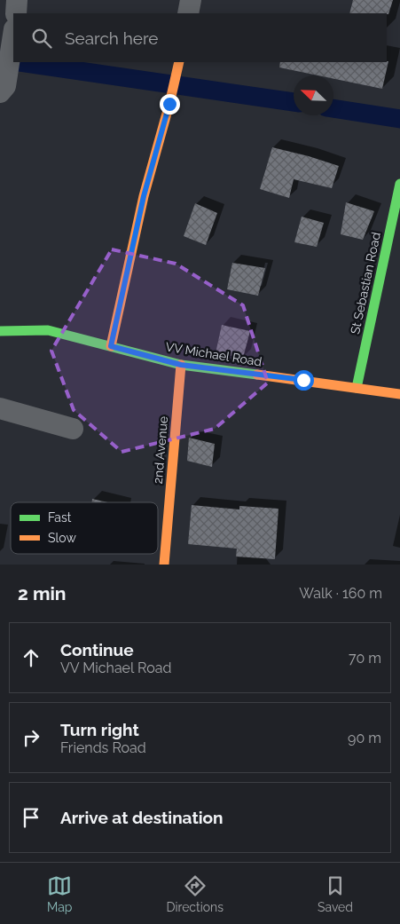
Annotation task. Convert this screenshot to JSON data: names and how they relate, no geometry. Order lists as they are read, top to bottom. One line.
{"streets":{"street":["St Sebastian Road","VV Michael Road","2nd Avenue"]},"crossings":[["St Sebastian Road","VV Michael Road"],["VV Michael Road","2nd Avenue"]],"legend":["Fast","Slow"],"north":"top left","page":{"search":"Search here","heading":["2 min","Walk · 160 m"],"list":[["Continue","VV Michael Road","70 m"],["Turn right","Friends Road","90 m"],"Arrive at destination"],"nav":["Map","Directions","Saved"]}}
